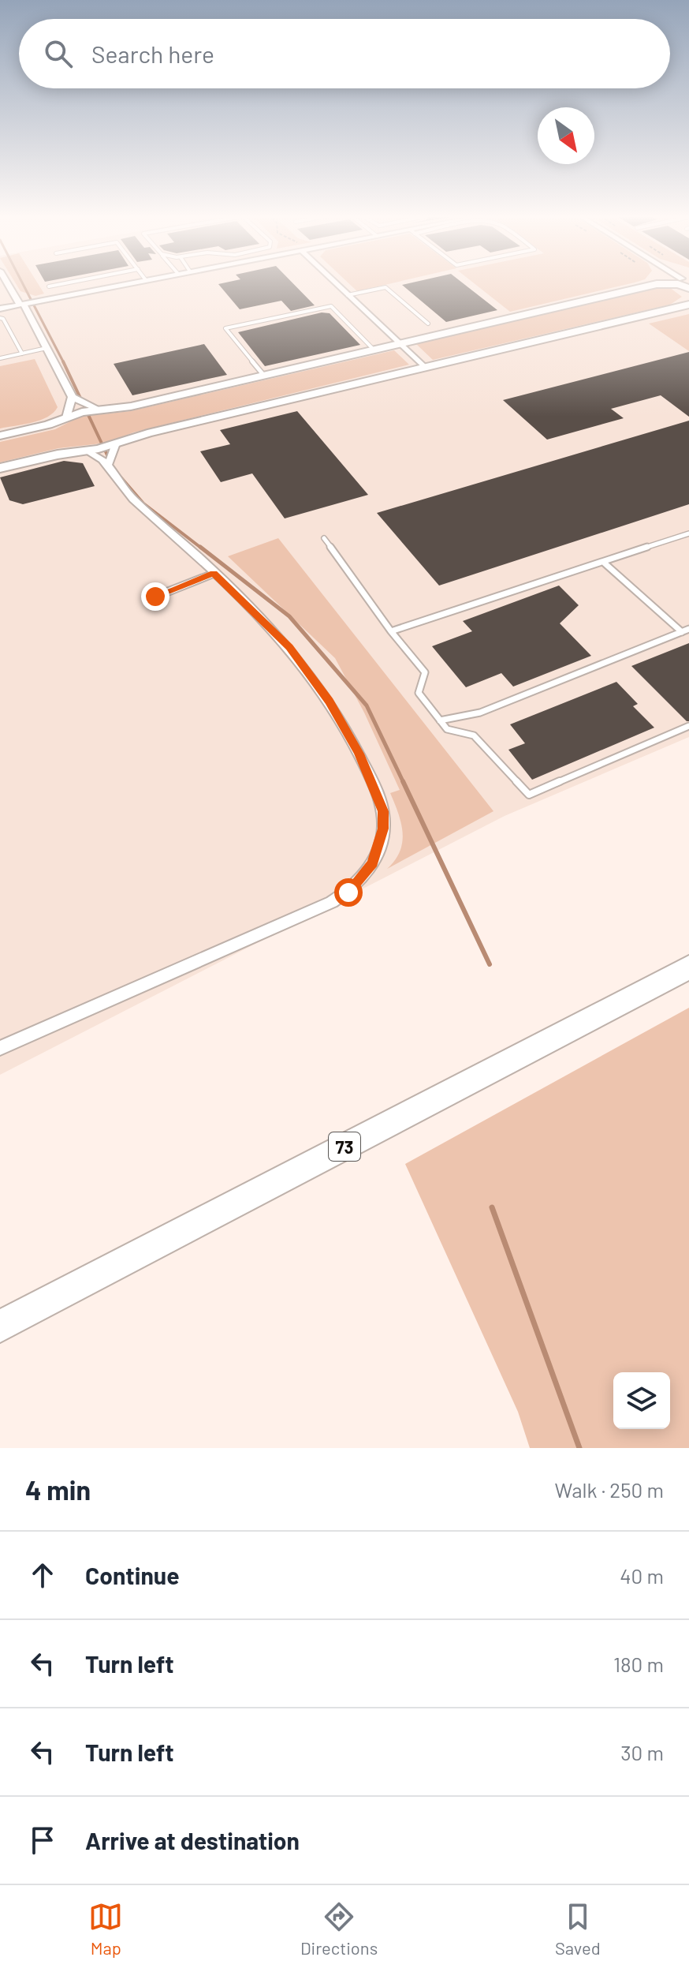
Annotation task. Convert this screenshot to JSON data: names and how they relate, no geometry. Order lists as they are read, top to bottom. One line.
{"streets":{"highway":["73"]},"north":"bottom right","page":{"search":"Search here","heading":["4 min","Walk · 250 m"],"list":[["Continue","40 m"],["Turn left","180 m"],["Turn left","30 m"],"Arrive at destination"],"nav":["Map","Directions","Saved"]}}
